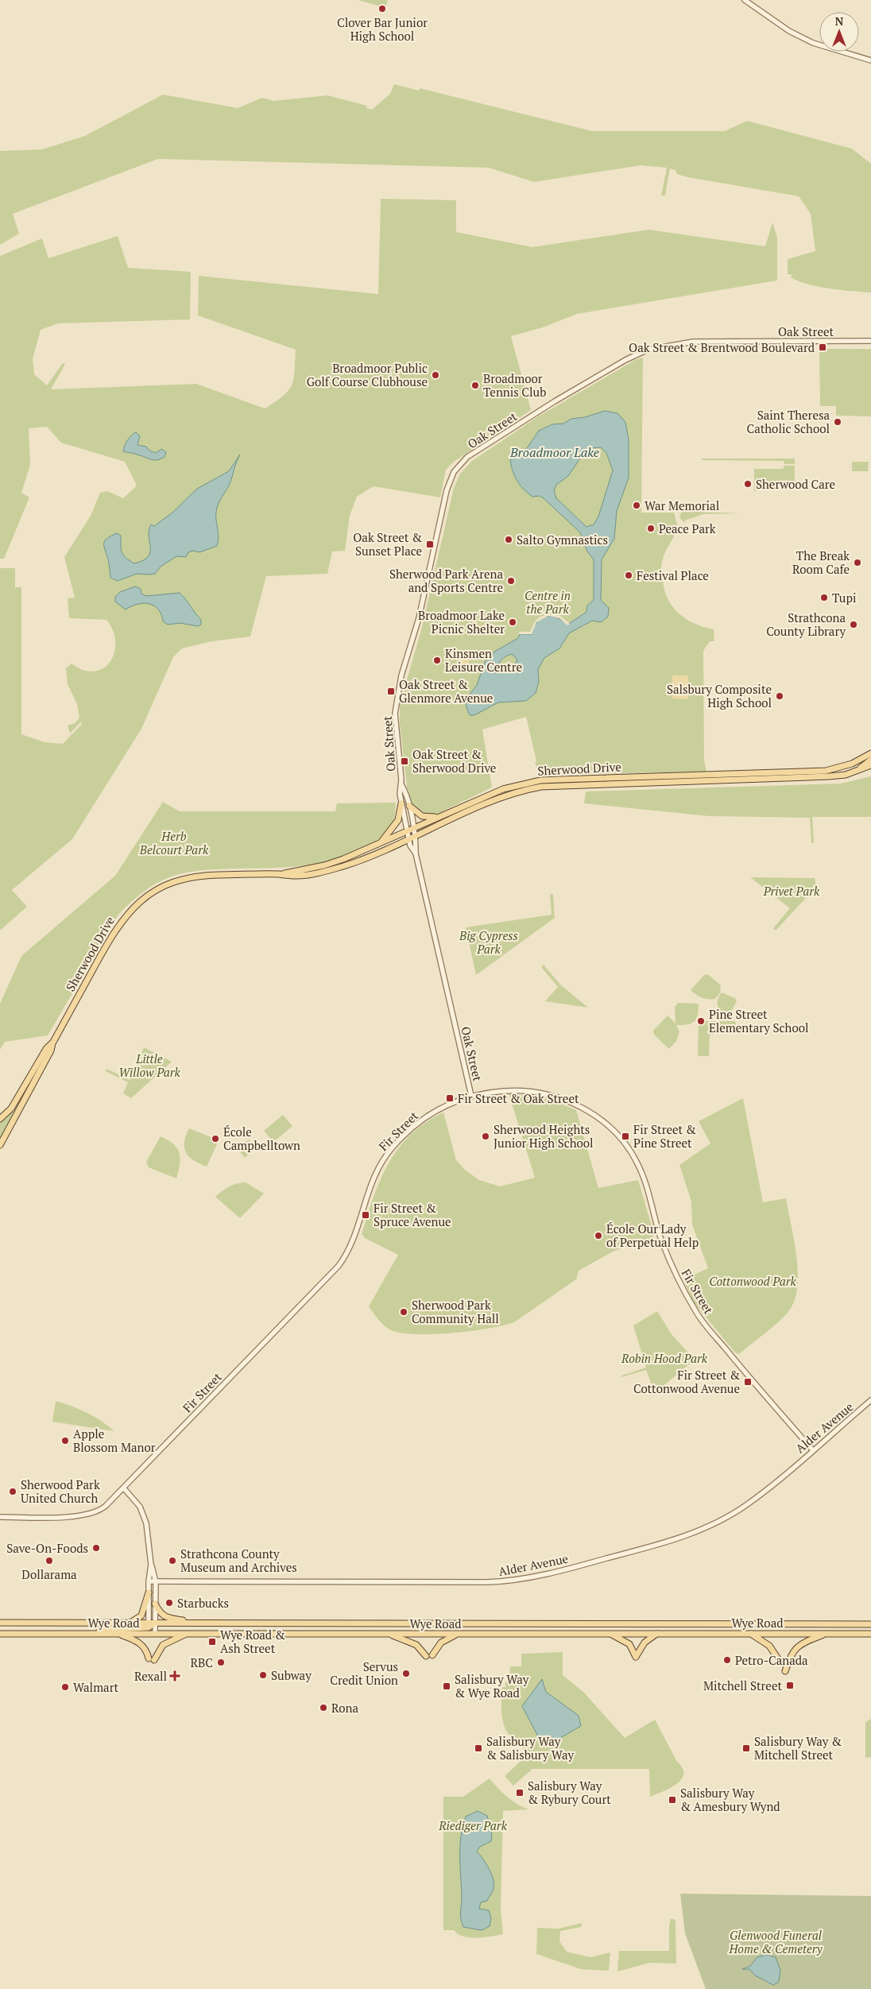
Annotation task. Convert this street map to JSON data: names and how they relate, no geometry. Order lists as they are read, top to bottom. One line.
{"streets":{"main road":["Sherwood Drive","Wye Road"],"street":["Oak Street","Fir Street","Alder Avenue"]},"crossings":[["Oak Street","Sherwood Drive"],["Oak Street","Fir Street"],["Fir Street","Alder Avenue"]],"water":["Broadmoor Lake"],"parks":["Centre in the Park","Herb Belcourt Park","Privet Park","Big Cypress Park","Little Willow Park","Cottonwood Park","Robin Hood Park","Riediger Park","Glenwood Funeral Home & Cemetery"],"places":{"other":["Clover Bar Junior High School","Broadmoor Public Golf Course Clubhouse","Broadmoor Tennis Club","Saint Theresa Catholic School","Sherwood Care","War Memorial","Peace Park","Salto Gymnastics","The Break Room Cafe","Festival Place","Sherwood Park Arena and Sports Centre","Tupi","Broadmoor Lake Picnic Shelter","Strathcona County Library","Kinsmen Leisure Centre","Salsbury Composite High School","Pine Street Elementary School","Sherwood Heights Junior High School","École Campbelltown","École Our Lady of Perpetual Help","Sherwood Park Community Hall","Apple Blossom Manor","Sherwood Park United Church","Save-On-Foods","Dollarama","Strathcona County Museum and Archives","Starbucks","Petro-Canada","RBC","Servus Credit Union","Subway","Walmart","Rona"],"transit":["Oak Street & Brentwood Boulevard","Oak Street & Sunset Place","Oak Street & Glenmore Avenue","Oak Street & Sherwood Drive","Fir Street & Oak Street","Fir Street & Pine Street","Fir Street & Spruce Avenue","Fir Street & Cottonwood Avenue","Wye Road & Ash Street","Mitchell Street","Salisbury Way & Wye Road","Salisbury Way & Salisbury Way","Salisbury Way & Mitchell Street","Salisbury Way & Rybury Court","Salisbury Way & Amesbury Wynd"],"health":["Rexall"]},"north":"top"}
